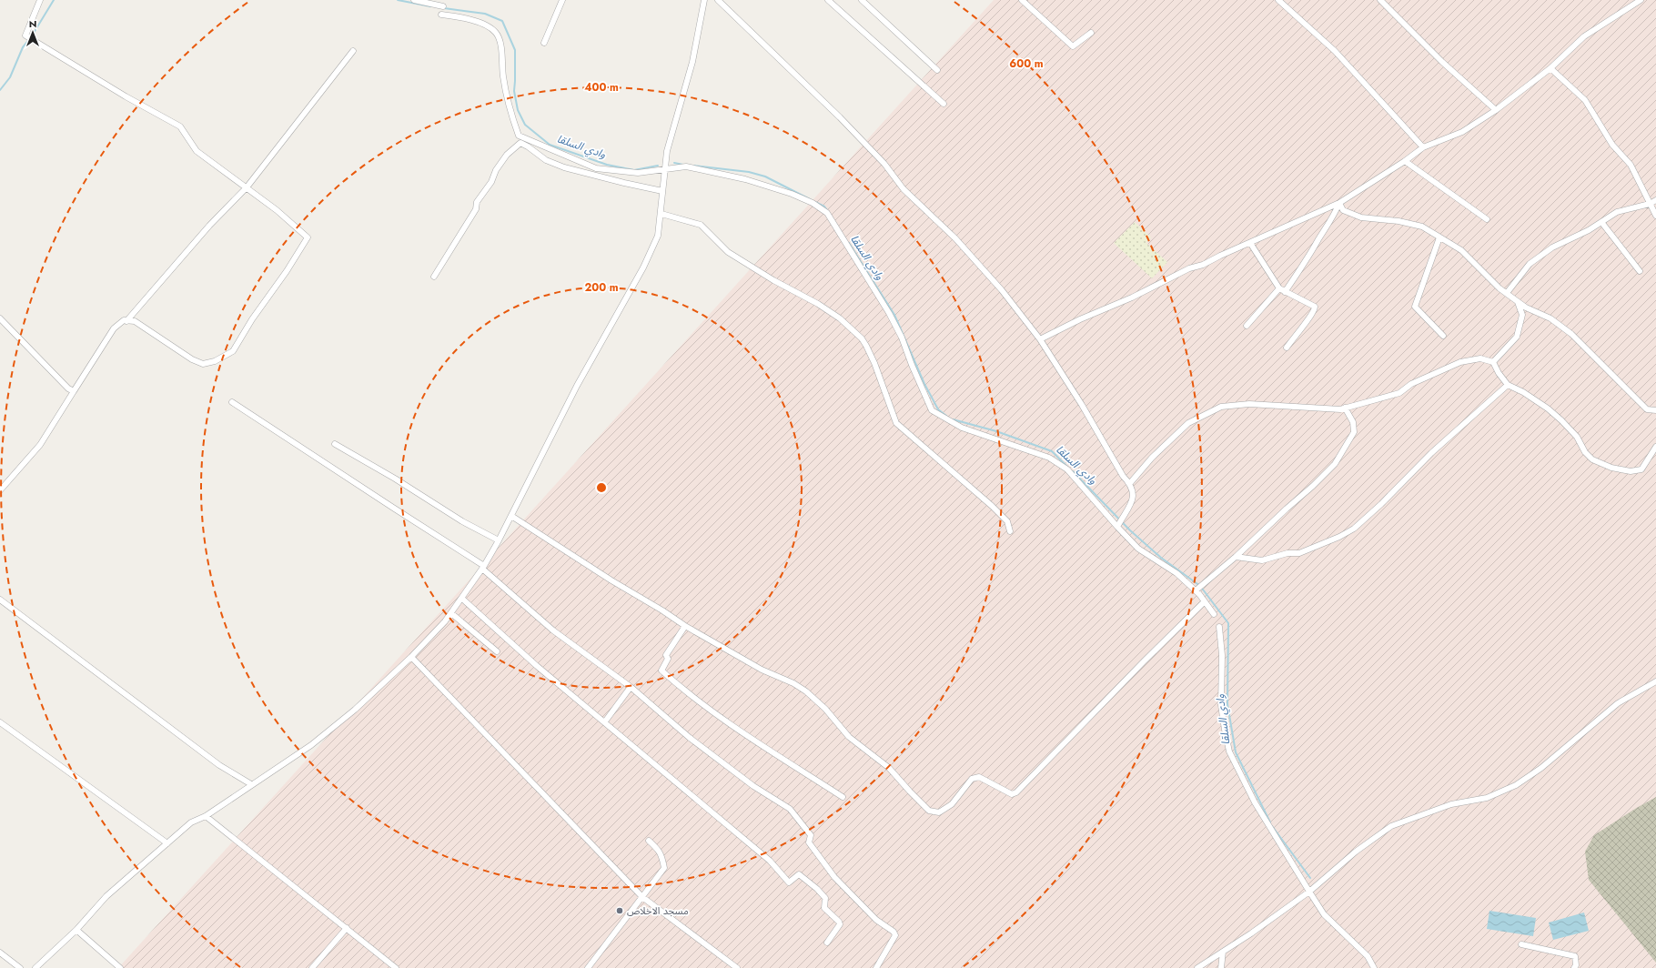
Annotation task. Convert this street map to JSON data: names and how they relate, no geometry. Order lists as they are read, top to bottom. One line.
{"water":["وادي السلقا"],"places":["مسجد الاخلاص"],"north":"top","rings":["600 m","400 m","200 m"]}
